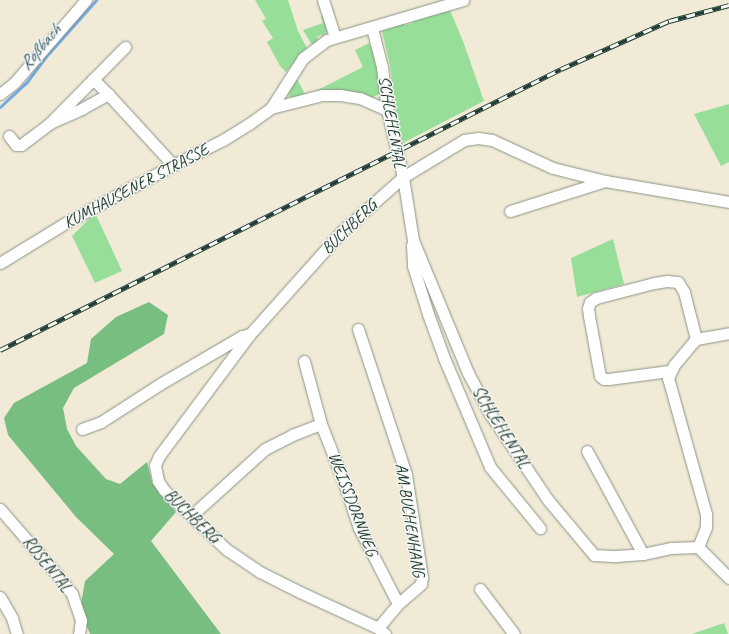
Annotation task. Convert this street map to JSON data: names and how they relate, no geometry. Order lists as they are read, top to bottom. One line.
{"streets":{"street":["SCHLEHENTAL","KUMHAUSENER STRASSE","BUCHBERG","WEISSDORNWEG","AM BUCHENHANG","ROSENTAL"]},"crossings":[["SCHLEHENTAL","KUMHAUSENER STRASSE"],["SCHLEHENTAL","BUCHBERG"],["BUCHBERG","AM BUCHENHANG"],["WEISSDORNWEG","AM BUCHENHANG"]],"water":["Roßbach"]}
